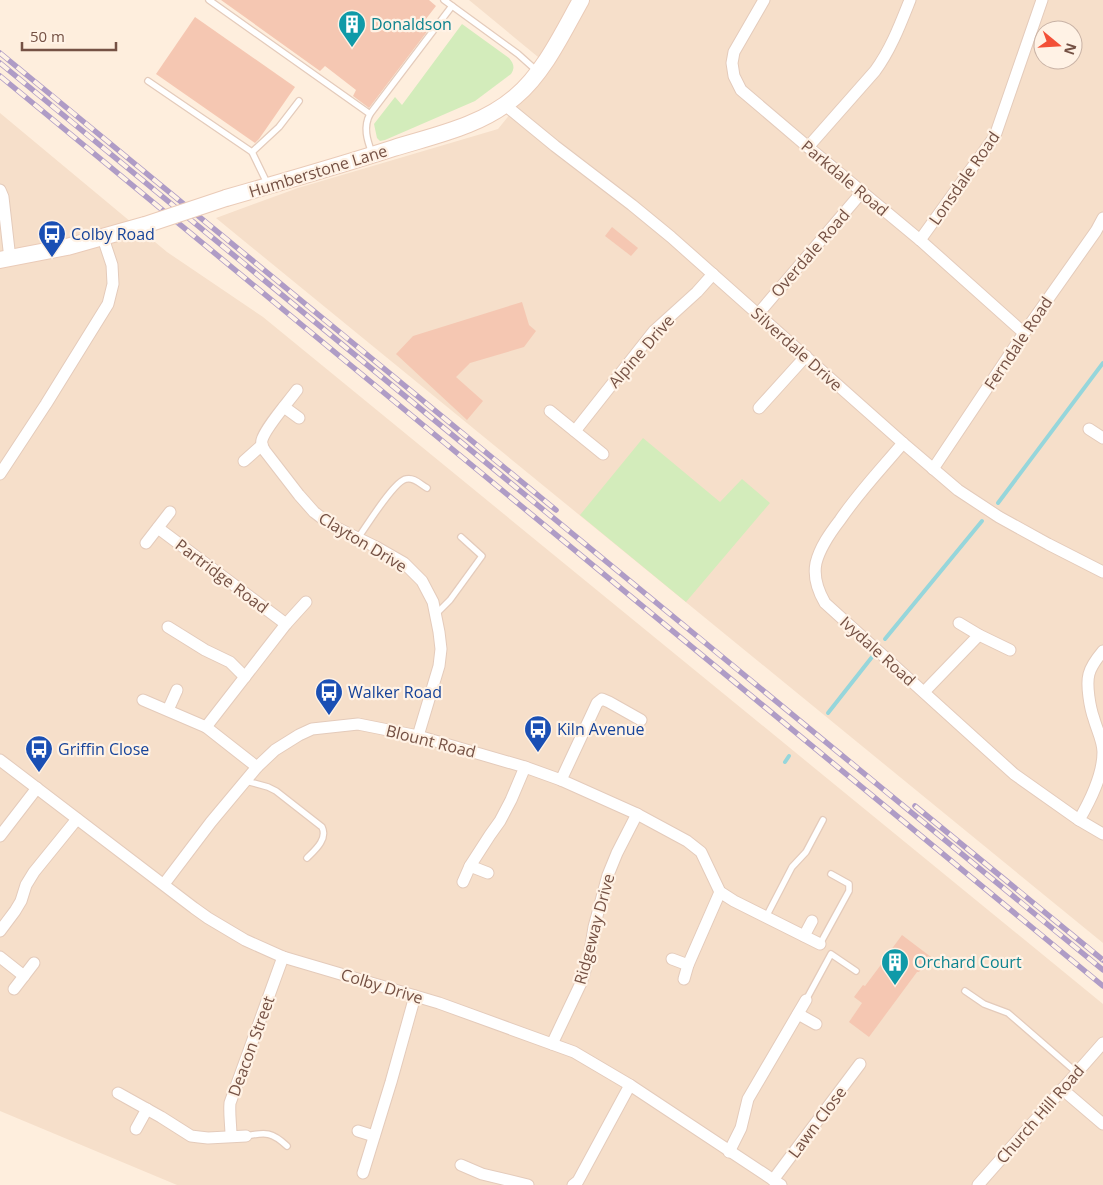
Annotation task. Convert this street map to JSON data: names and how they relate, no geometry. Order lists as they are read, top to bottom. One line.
{"streets":{"street":["Humberstone Lane","Parkdale Road","Lonsdale Road","Overdale Road","Ferndale Road","Silverdale Drive","Alpine Drive","Clayton Drive","Partridge Road","Ivydale Road","Blount Road","Ridgeway Drive","Colby Drive","Deacon Street","Church Hill Road","Lawn Close"]},"crossings":[["Humberstone Lane","Silverdale Drive"],["Parkdale Road","Lonsdale Road"],["Parkdale Road","Overdale Road"],["Parkdale Road","Ferndale Road"],["Overdale Road","Silverdale Drive"],["Ferndale Road","Silverdale Drive"],["Silverdale Drive","Alpine Drive"],["Silverdale Drive","Ivydale Road"],["Clayton Drive","Blount Road"],["Blount Road","Ridgeway Drive"],["Blount Road","Colby Drive"],["Ridgeway Drive","Colby Drive"],["Colby Drive","Deacon Street"],["Colby Drive","Lawn Close"]],"places":{"building":["Donaldson","Orchard Court"],"bus stop":["Colby Road","Walker Road","Kiln Avenue","Griffin Close"]},"scale_bar":"50 m","north":"right"}
